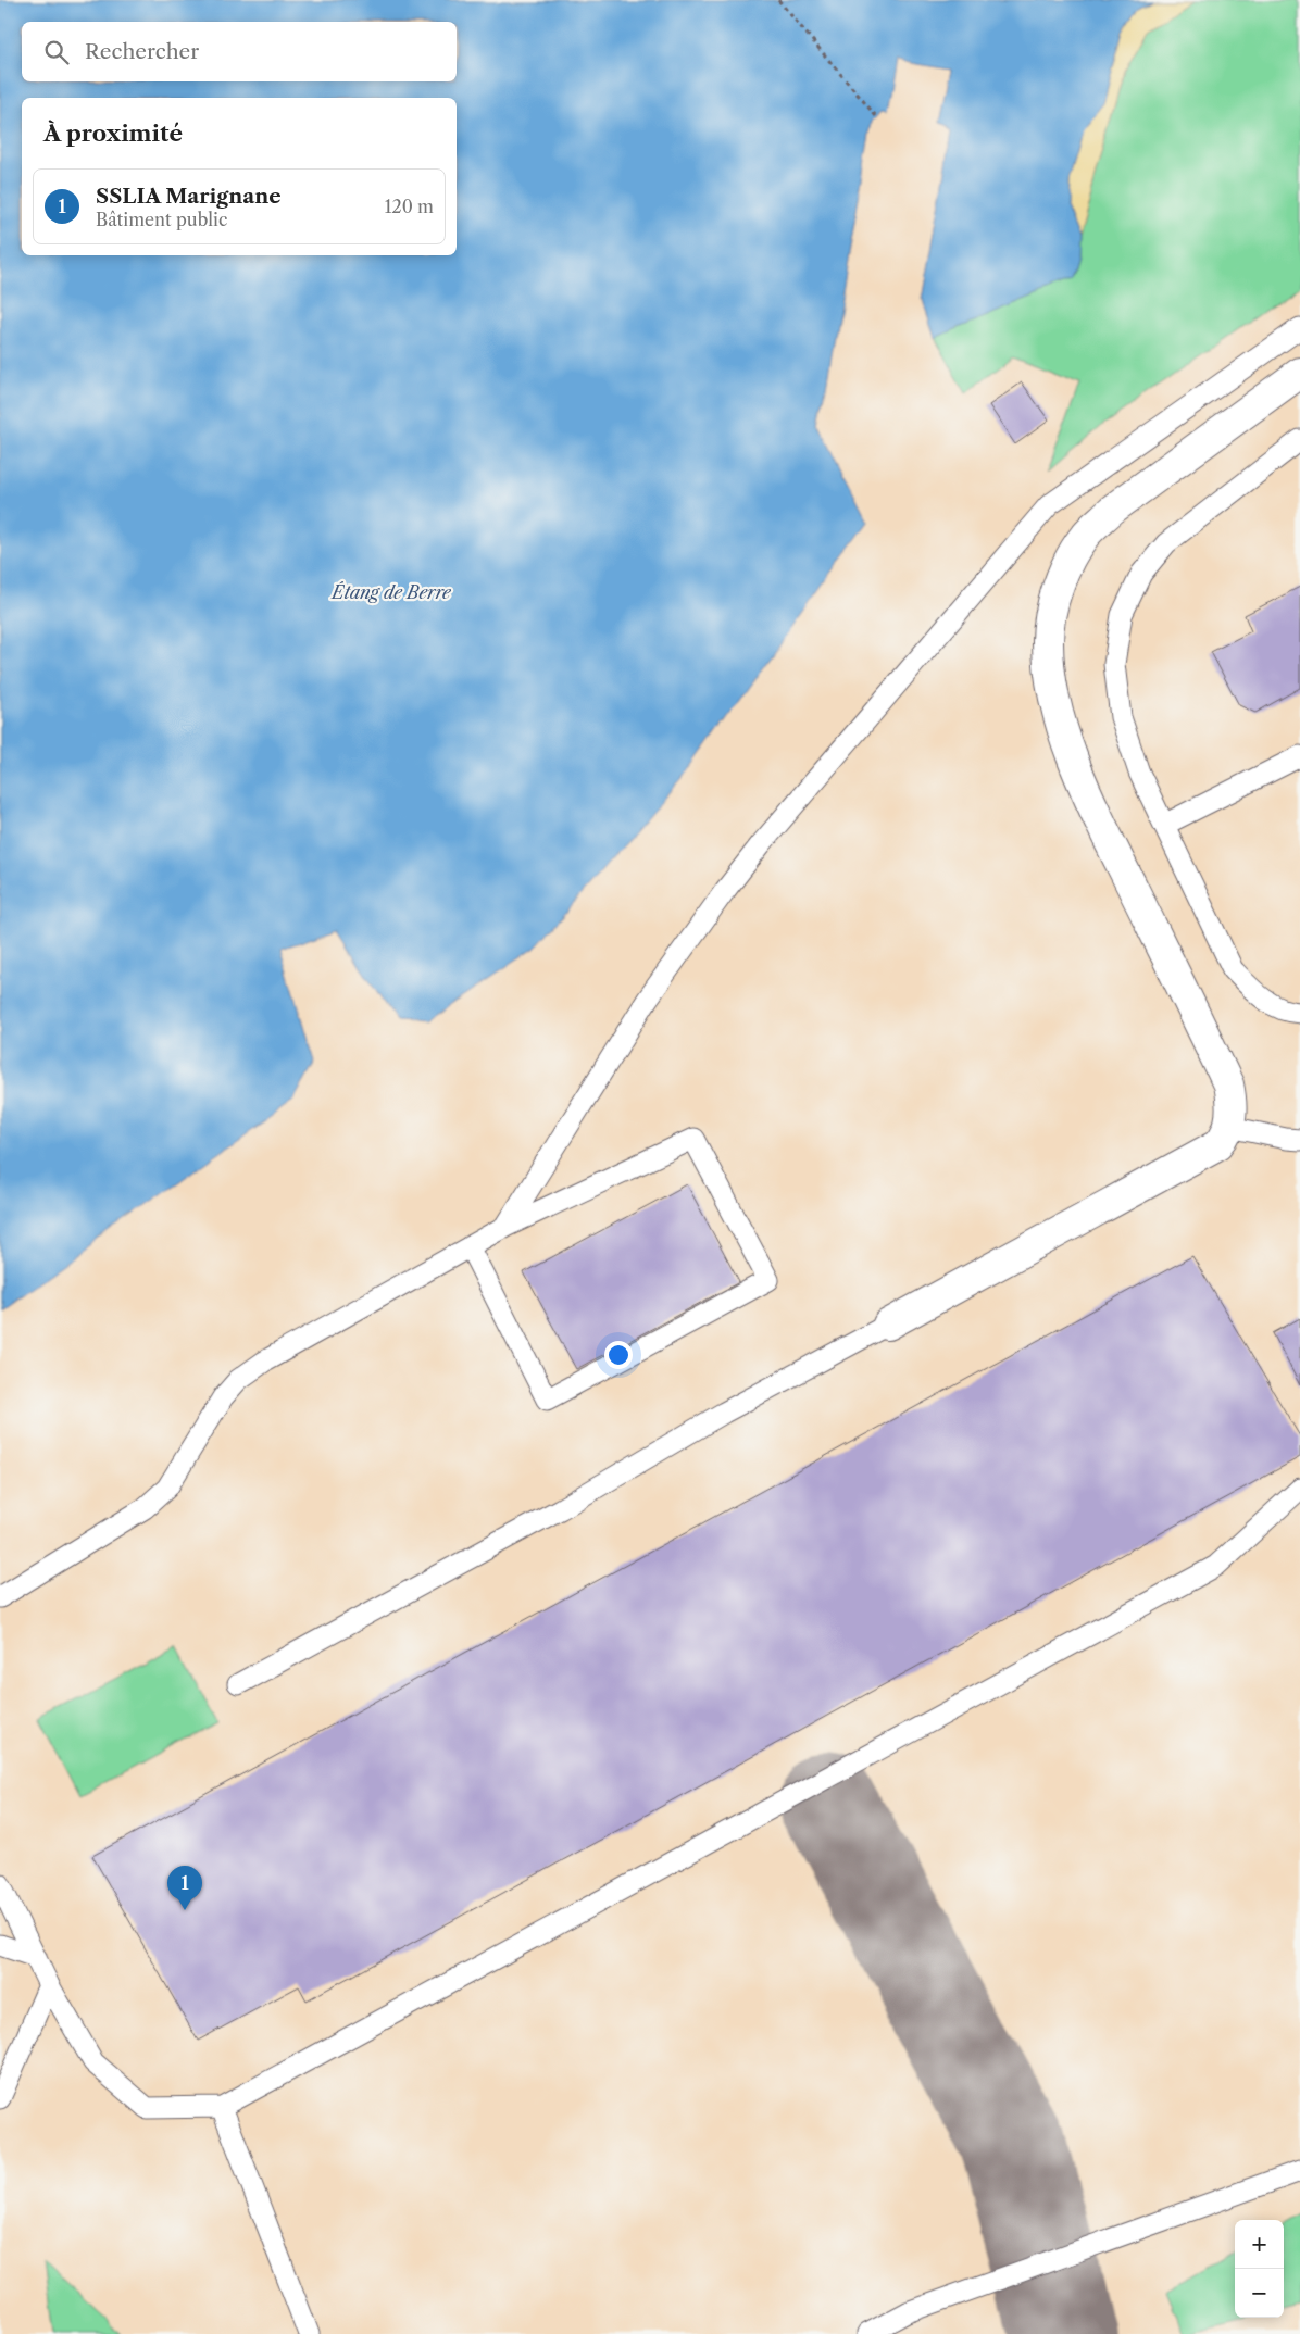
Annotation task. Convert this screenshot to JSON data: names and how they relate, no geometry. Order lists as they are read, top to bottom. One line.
{"water":["Étang de Berre"],"page":{"search":"Rechercher","heading":"À proximité","list":[{"mark":"1","name":"SSLIA Marignane","note":"Bâtiment public","value":"120 m"}],"pins":"1","map_buttons":["+","−"]}}
